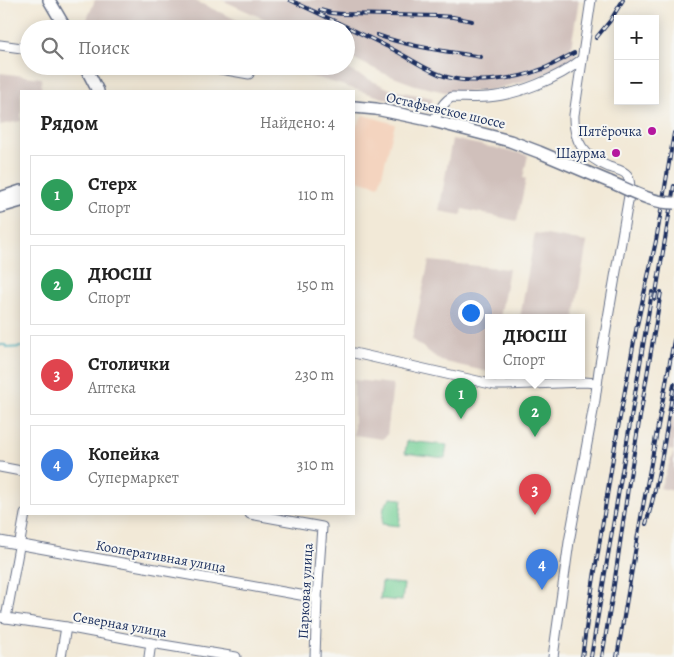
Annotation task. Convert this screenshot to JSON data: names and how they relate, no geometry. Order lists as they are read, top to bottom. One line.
{"streets":{"main road":["Остафьевское шоссе"],"street":["Кооперативная улица","Парковая улица","Северная улица"]},"crossings":[["Кооперативная улица","Парковая улица"]],"places":["Пятёрочка","Шаурма"],"page":{"map_buttons":["+","−"],"search":"Поиск","heading":["Рядом","Найдено: 4"],"list":[{"mark":"1","name":"Стерх","note":"Спорт","value":"110 m"},{"mark":"2","name":"ДЮСШ","note":"Спорт","value":"150 m"},{"mark":"3","name":"Столички","note":"Аптека","value":"230 m"},{"mark":"4","name":"Копейка","note":"Супермаркет","value":"310 m"}],"popup":["ДЮСШ","Спорт"],"pins":["1","2","3","4"]}}
